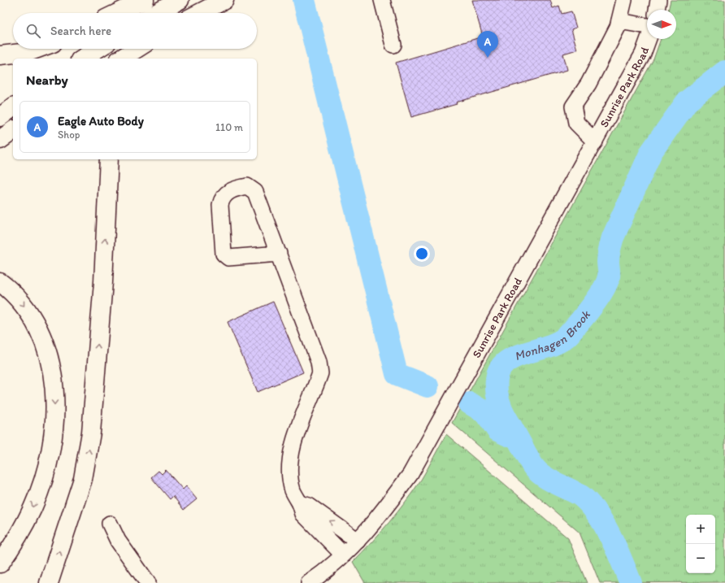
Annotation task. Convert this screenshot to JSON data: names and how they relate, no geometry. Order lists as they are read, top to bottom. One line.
{"streets":{"street":["Sunrise Park Road"]},"water":["Monhagen Brook"],"north":"right","page":{"search":"Search here","pins":"A","heading":"Nearby","list":[{"mark":"A","name":"Eagle Auto Body","note":"Shop","value":"110 m"}],"map_buttons":["+","−"]}}
